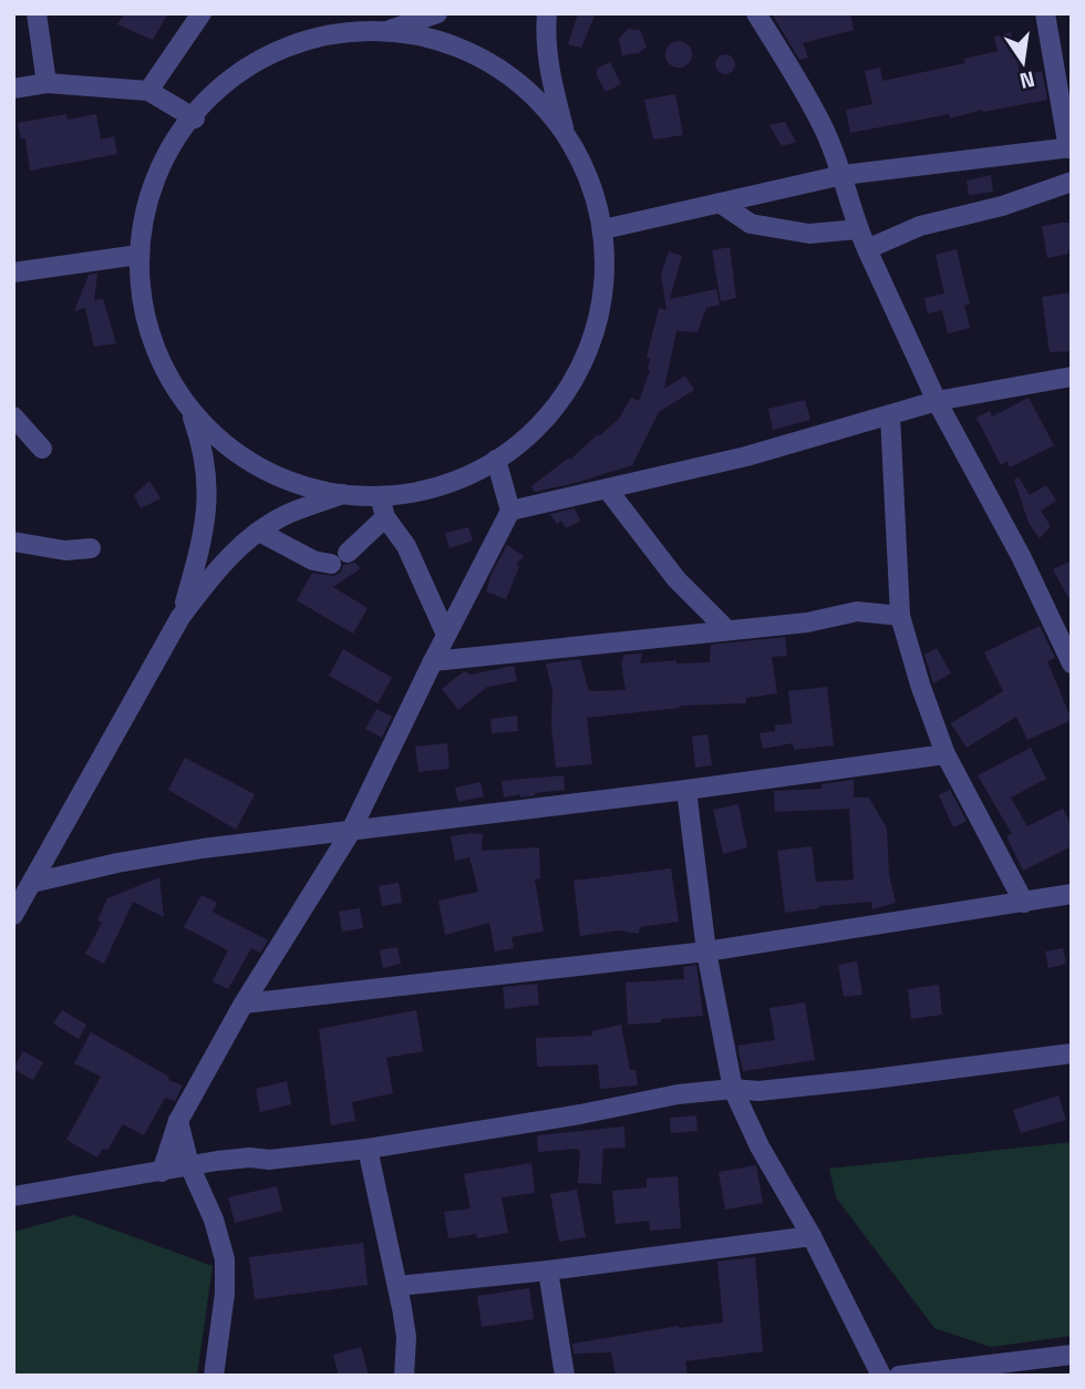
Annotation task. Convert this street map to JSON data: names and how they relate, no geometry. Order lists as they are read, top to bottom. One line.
{"north":"bottom"}
